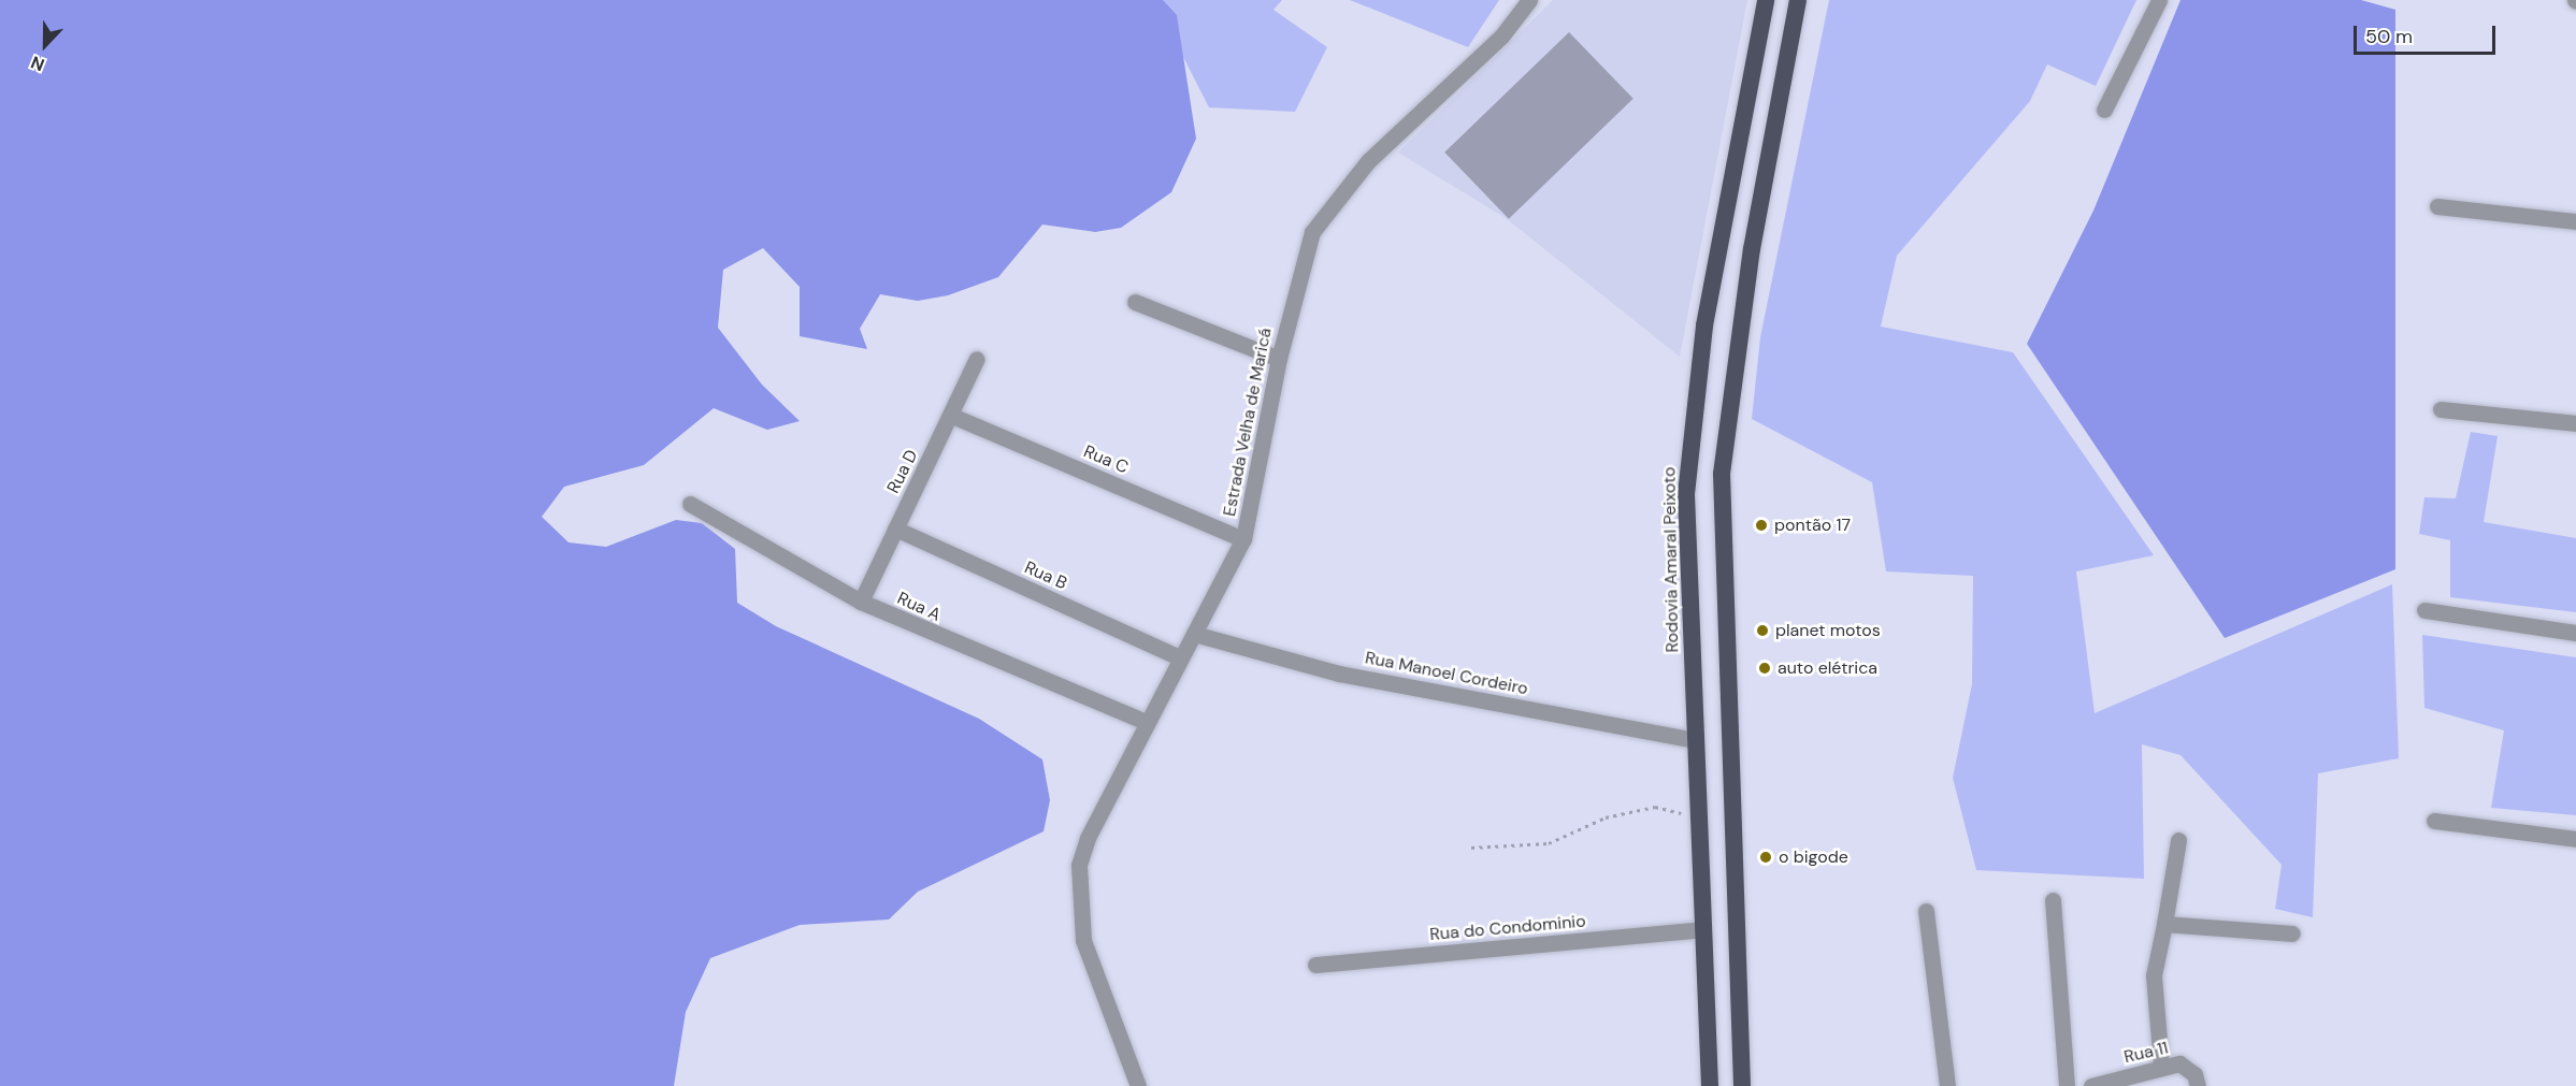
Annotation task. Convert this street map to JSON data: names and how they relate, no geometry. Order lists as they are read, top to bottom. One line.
{"streets":{"highway":["Rodovia Amaral Peixoto"],"street":["Estrada Velha de Maricá","Rua C","Rua D","Rua B","Rua A","Rua Manoel Cordeiro","Rua do Condominio","Rua 11"]},"crossings":[["Estrada Velha de Maricá","Rua C"],["Estrada Velha de Maricá","Rua B"],["Estrada Velha de Maricá","Rua A"],["Estrada Velha de Maricá","Rua Manoel Cordeiro"],["Rua C","Rua D"],["Rua D","Rua B"],["Rua D","Rua A"],["Rodovia Amaral Peixoto","Rua Manoel Cordeiro"],["Rodovia Amaral Peixoto","Rua do Condominio"]],"places":["pontão 17","planet motos","auto elétrica","o bigode"],"scale_bar":"50 m","north":"bottom"}
